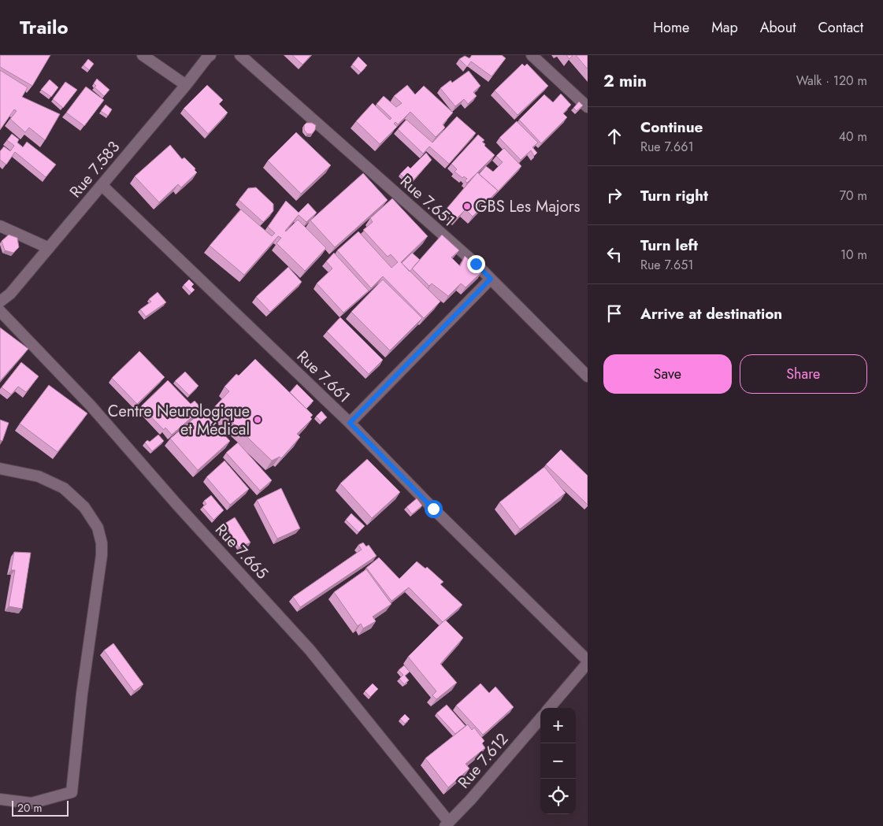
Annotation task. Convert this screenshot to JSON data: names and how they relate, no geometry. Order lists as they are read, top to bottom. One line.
{"streets":{"street":["Rue 7.583","Rue 7.651","Rue 7.661","Rue 7.665","Rue 7.612"]},"crossings":[["Rue 7.583","Rue 7.661"],["Rue 7.665","Rue 7.612"]],"places":["GBS Les Majors","Centre Neurologique et Médical"],"scale_bar":"20 m","page":{"header":"Trailo","nav":["Home","Map","About","Contact"],"heading":["2 min","Walk · 120 m"],"list":[["Continue","Rue 7.661","40 m"],["Turn right","70 m"],["Turn left","Rue 7.651","10 m"],"Arrive at destination"],"buttons":["Save","Share"],"map_buttons":["+","−"],"scale":"20 m"}}
